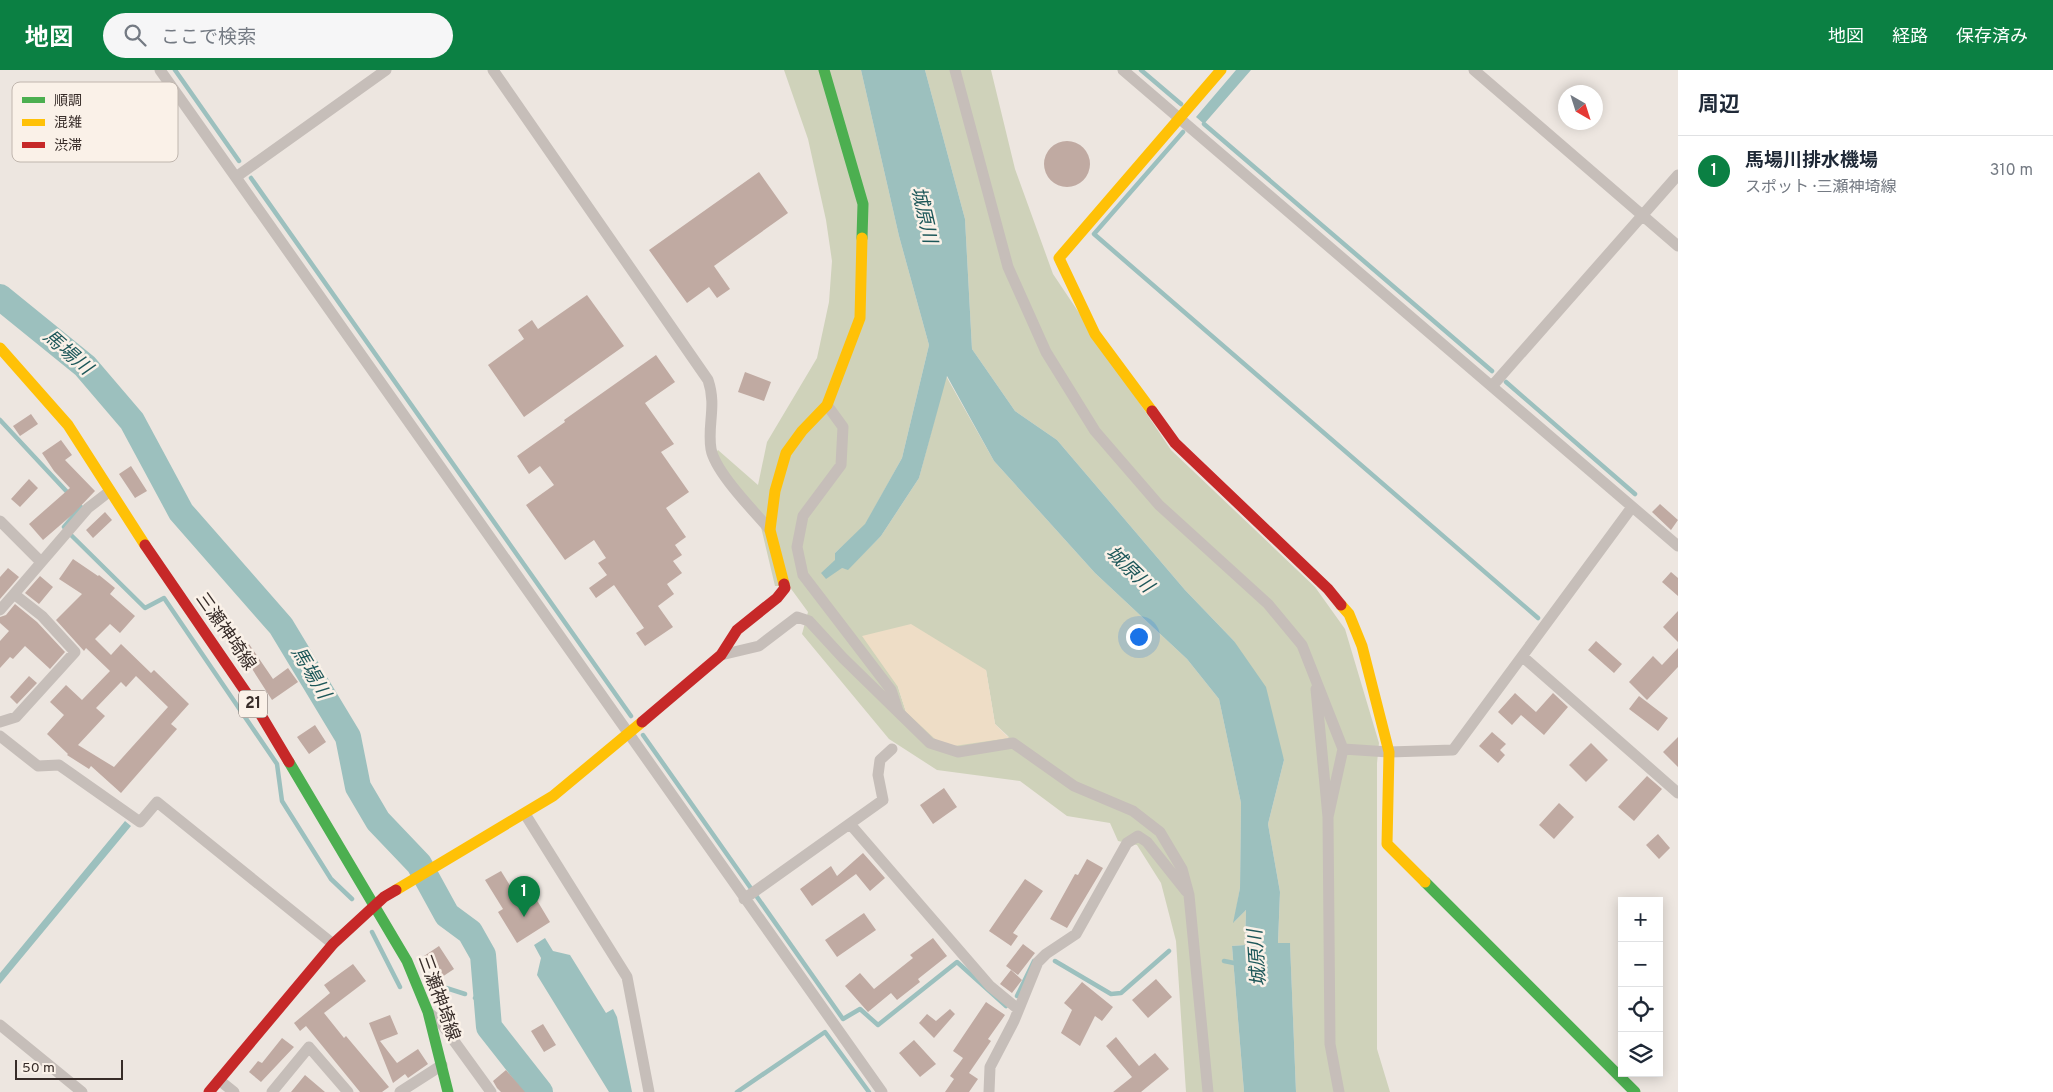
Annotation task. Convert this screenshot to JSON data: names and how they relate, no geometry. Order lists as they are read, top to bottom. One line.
{"streets":{"street":["三瀬神埼線","21"]},"water":["城原川","馬場川"],"legend":["順調","混雑","渋滞"],"scale_bar":"50 m","north":"bottom right","page":{"header":"地図","search":"ここで検索","nav":["地図","経路","保存済み"],"heading":"周辺","list":[{"mark":"1","name":"馬場川排水機場","note":"スポット · 三瀬神埼線","value":"310 m"}],"pins":"1","map_buttons":["+","−"],"scale":"50 m"}}
